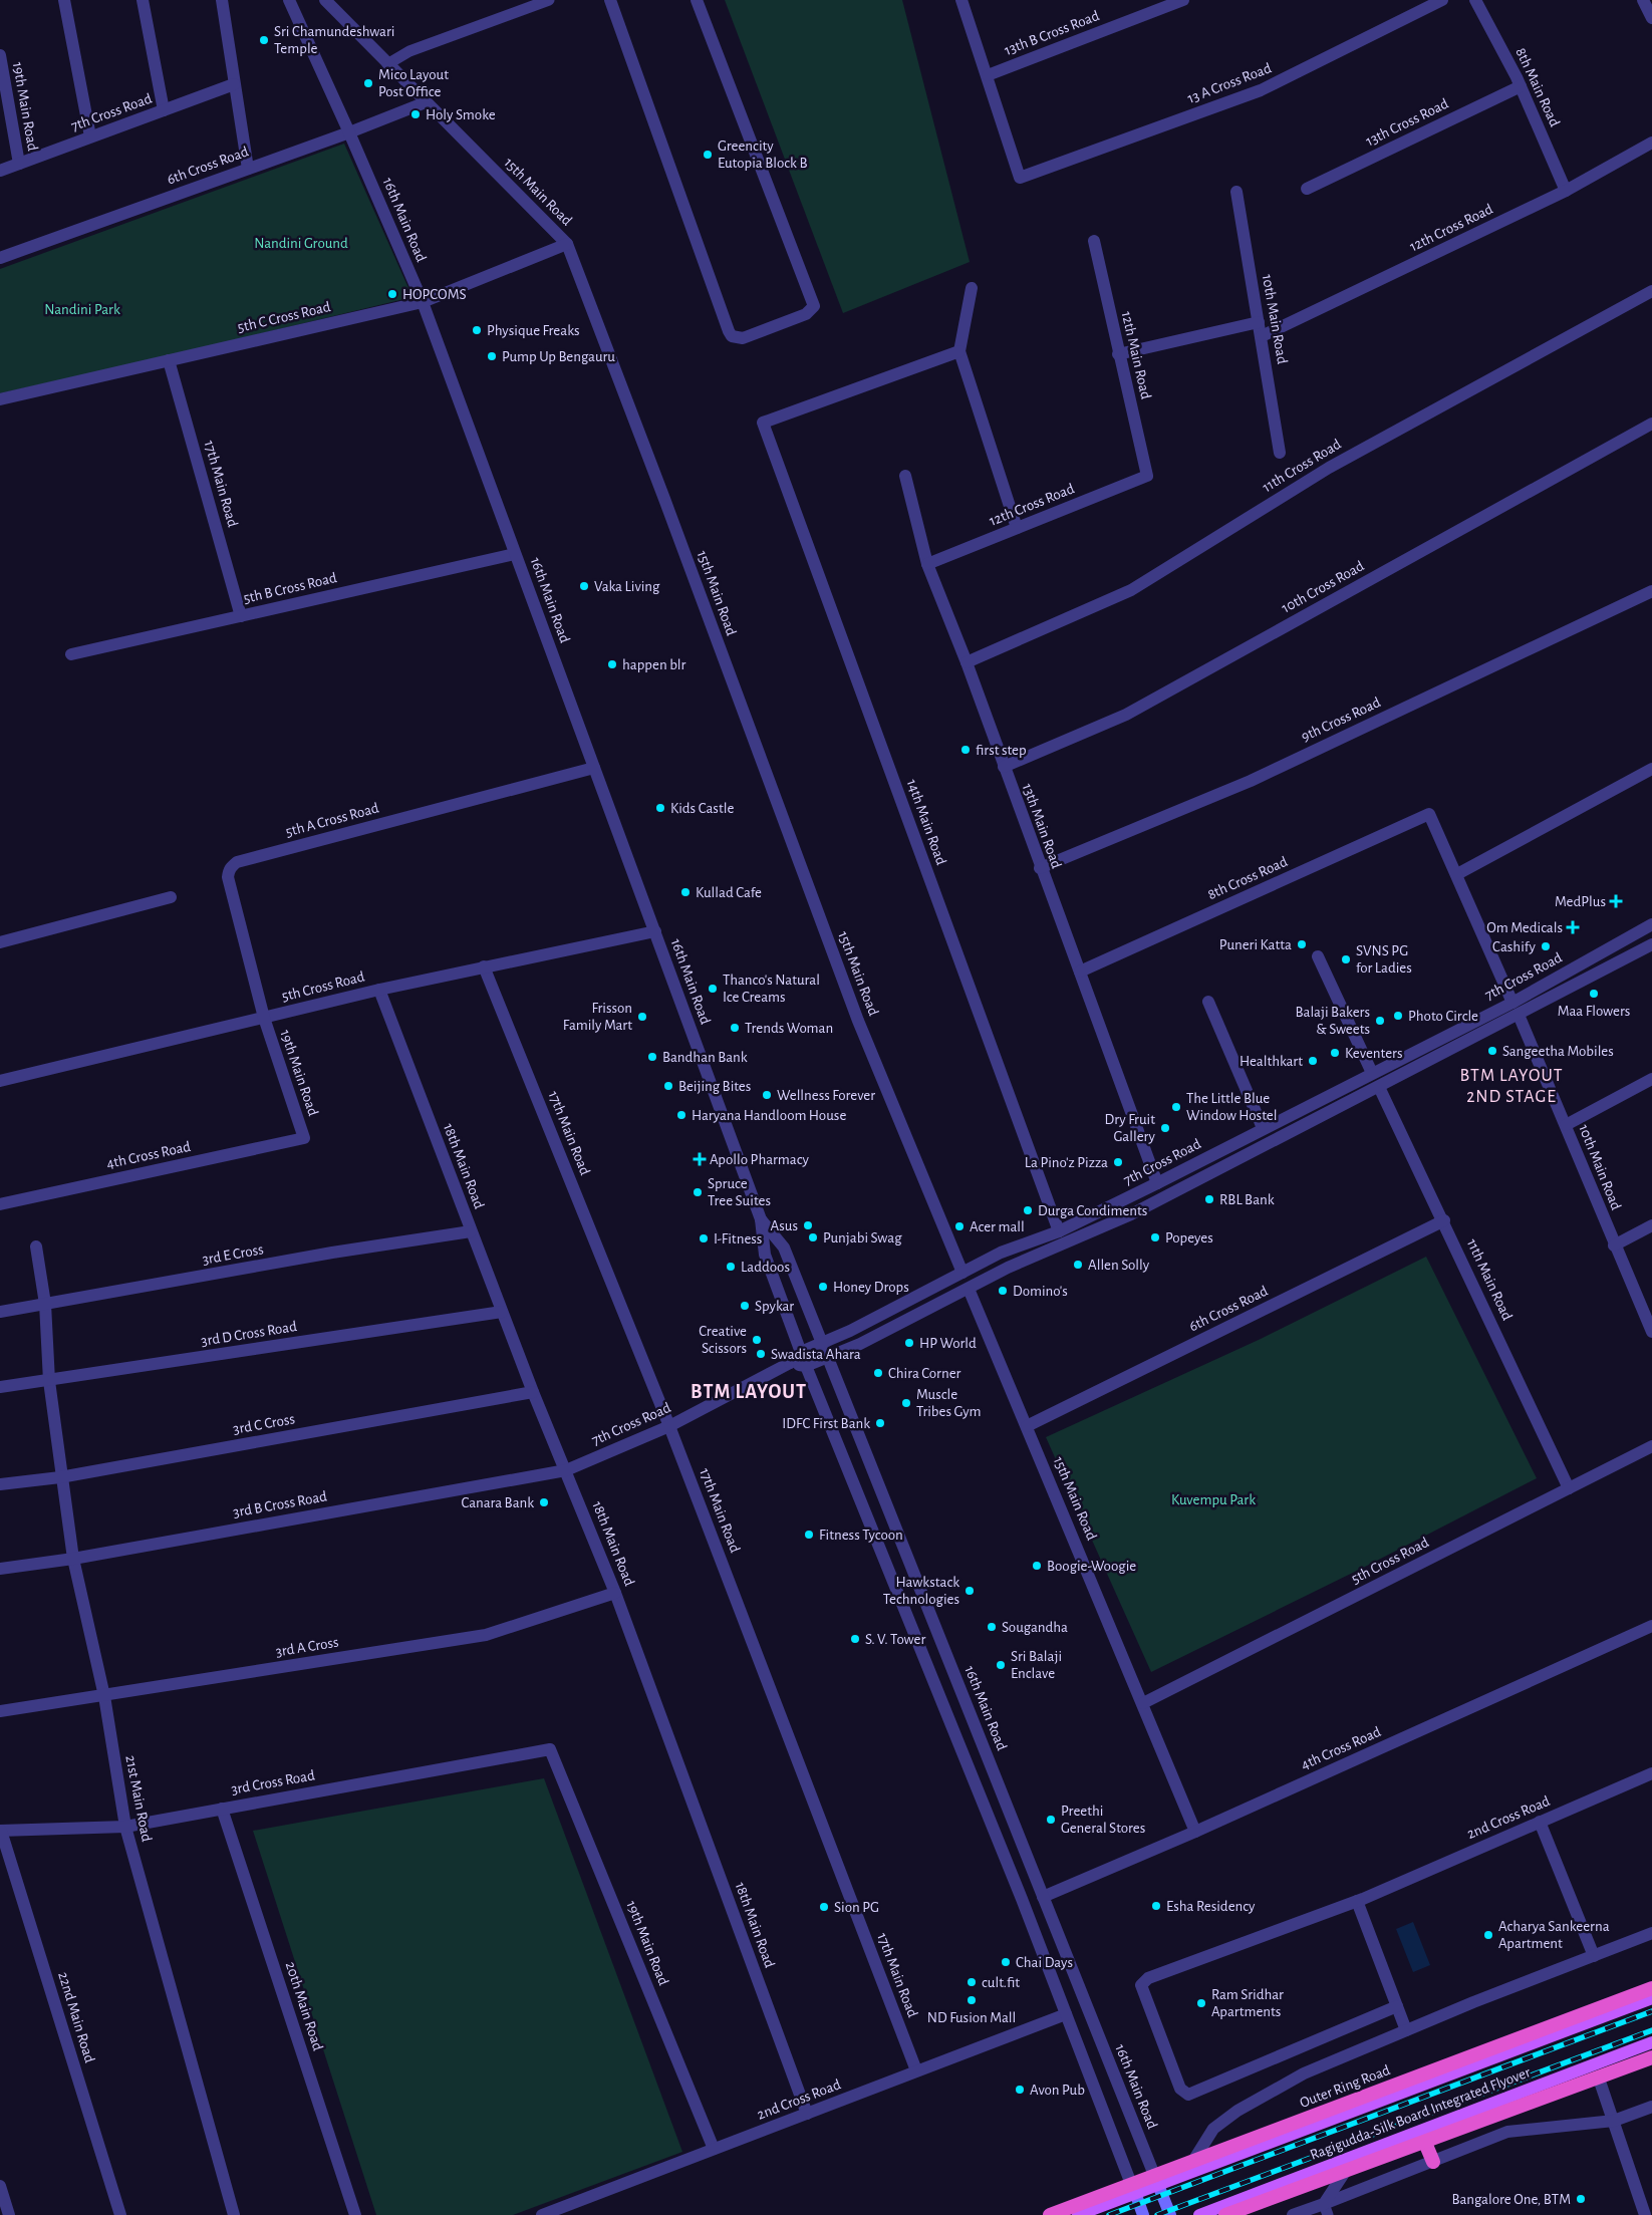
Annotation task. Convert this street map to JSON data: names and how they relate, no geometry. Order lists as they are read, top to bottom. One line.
{"streets":{"highway":["Outer Ring Road"],"main road":["16th Main Road","Ragigudda-Silk Board Integrated Flyover"],"street":["13th B Cross Road","13 A Cross Road","8th Main Road","19th Main Road","7th Cross Road","13th Cross Road","6th Cross Road","15th Main Road","12th Cross Road","5th C Cross Road","10th Main Road","12th Main Road","11th Cross Road","17th Main Road","10th Cross Road","5th B Cross Road","9th Cross Road","5th A Cross Road","14th Main Road","13th Main Road","8th Cross Road","5th Cross Road","4th Cross Road","18th Main Road","3rd E Cross","11th Main Road","3rd D Cross Road","3rd C Cross","3rd B Cross Road","3rd A Cross","3rd Cross Road","21st Main Road","2nd Cross Road","20th Main Road","22nd Main Road"]},"crossings":[["13th B Cross Road","13 A Cross Road"],["8th Main Road","13th Cross Road"],["8th Main Road","12th Cross Road"],["19th Main Road","7th Cross Road"],["19th Main Road","5th A Cross Road"],["19th Main Road","5th Cross Road"],["19th Main Road","4th Cross Road"],["19th Main Road","3rd Cross Road"],["19th Main Road","2nd Cross Road"],["7th Cross Road","15th Main Road"],["7th Cross Road","16th Main Road"],["7th Cross Road","10th Main Road"],["7th Cross Road","17th Main Road"],["7th Cross Road","14th Main Road"],["7th Cross Road","13th Main Road"],["7th Cross Road","18th Main Road"],["7th Cross Road","11th Main Road"],["7th Cross Road","3rd B Cross Road"],["6th Cross Road","15th Main Road"],["6th Cross Road","16th Main Road"],["6th Cross Road","11th Main Road"],["15th Main Road","5th C Cross Road"],["15th Main Road","5th Cross Road"],["15th Main Road","4th Cross Road"],["16th Main Road","5th C Cross Road"],["16th Main Road","5th B Cross Road"],["16th Main Road","5th A Cross Road"],["16th Main Road","5th Cross Road"],["16th Main Road","4th Cross Road"],["16th Main Road","2nd Cross Road"],["16th Main Road","Outer Ring Road"],["12th Cross Road","10th Main Road"],["12th Cross Road","12th Main Road"],["12th Cross Road","13th Main Road"],["5th C Cross Road","17th Main Road"],["11th Cross Road","13th Main Road"],["17th Main Road","5th B Cross Road"],["17th Main Road","5th Cross Road"],["17th Main Road","2nd Cross Road"],["10th Cross Road","13th Main Road"],["9th Cross Road","13th Main Road"],["5th A Cross Road","5th Cross Road"],["13th Main Road","8th Cross Road"],["5th Cross Road","18th Main Road"],["5th Cross Road","11th Main Road"],["18th Main Road","3rd E Cross"],["18th Main Road","3rd D Cross Road"],["18th Main Road","3rd C Cross"],["18th Main Road","3rd B Cross Road"],["18th Main Road","3rd A Cross"],["18th Main Road","2nd Cross Road"],["3rd E Cross","21st Main Road"],["3rd D Cross Road","21st Main Road"],["3rd C Cross","21st Main Road"],["3rd B Cross Road","21st Main Road"],["3rd A Cross","21st Main Road"],["3rd Cross Road","21st Main Road"],["3rd Cross Road","20th Main Road"],["3rd Cross Road","22nd Main Road"]],"districts":["BTM LAYOUT 2ND STAGE","BTM LAYOUT"],"parks":["Nandini Ground","Nandini Park","Kuvempu Park"],"places":{"other":["Sri Chamundeshwari Temple","Mico Layout Post Office","Holy Smoke","Greencity Eutopia Block B","HOPCOMS","Physique Freaks","Pump Up Bengauru","Vaka Living","happen blr","first step","Kids Castle","Kullad Cafe","Puneri Katta","Cashify","SVNS PG for Ladies","Thanco's Natural Ice Creams","Maa Flowers","Photo Circle","Frisson Family Mart","Balaji Bakers & Sweets","Trends Woman","Sangeetha Mobiles","Keventers","Bandhan Bank","Healthkart","Beijing Bites","Wellness Forever","The Little Blue Window Hostel","Haryana Handloom House","Dry Fruit Gallery","La Pino'z Pizza","Spruce Tree Suites","RBL Bank","Durga Condiments","Asus","Acer mall","Punjabi Swag","Popeyes","I-Fitness","Allen Solly","Laddoos","Honey Drops","Domino's","Spykar","Creative Scissors","HP World","Swadista Ahara","Chira Corner","Muscle Tribes Gym","IDFC First Bank","Canara Bank","Fitness Tycoon","Boogie-Woogie","Hawkstack Technologies","Sougandha","S. V. Tower","Sri Balaji Enclave","Preethi General Stores","Esha Residency","Sion PG","Acharya Sankeerna Apartment","Chai Days","cult.fit","ND Fusion Mall","Ram Sridhar Apartments","Avon Pub","Bangalore One, BTM"],"health":["MedPlus","Om Medicals","Apollo Pharmacy"]}}
